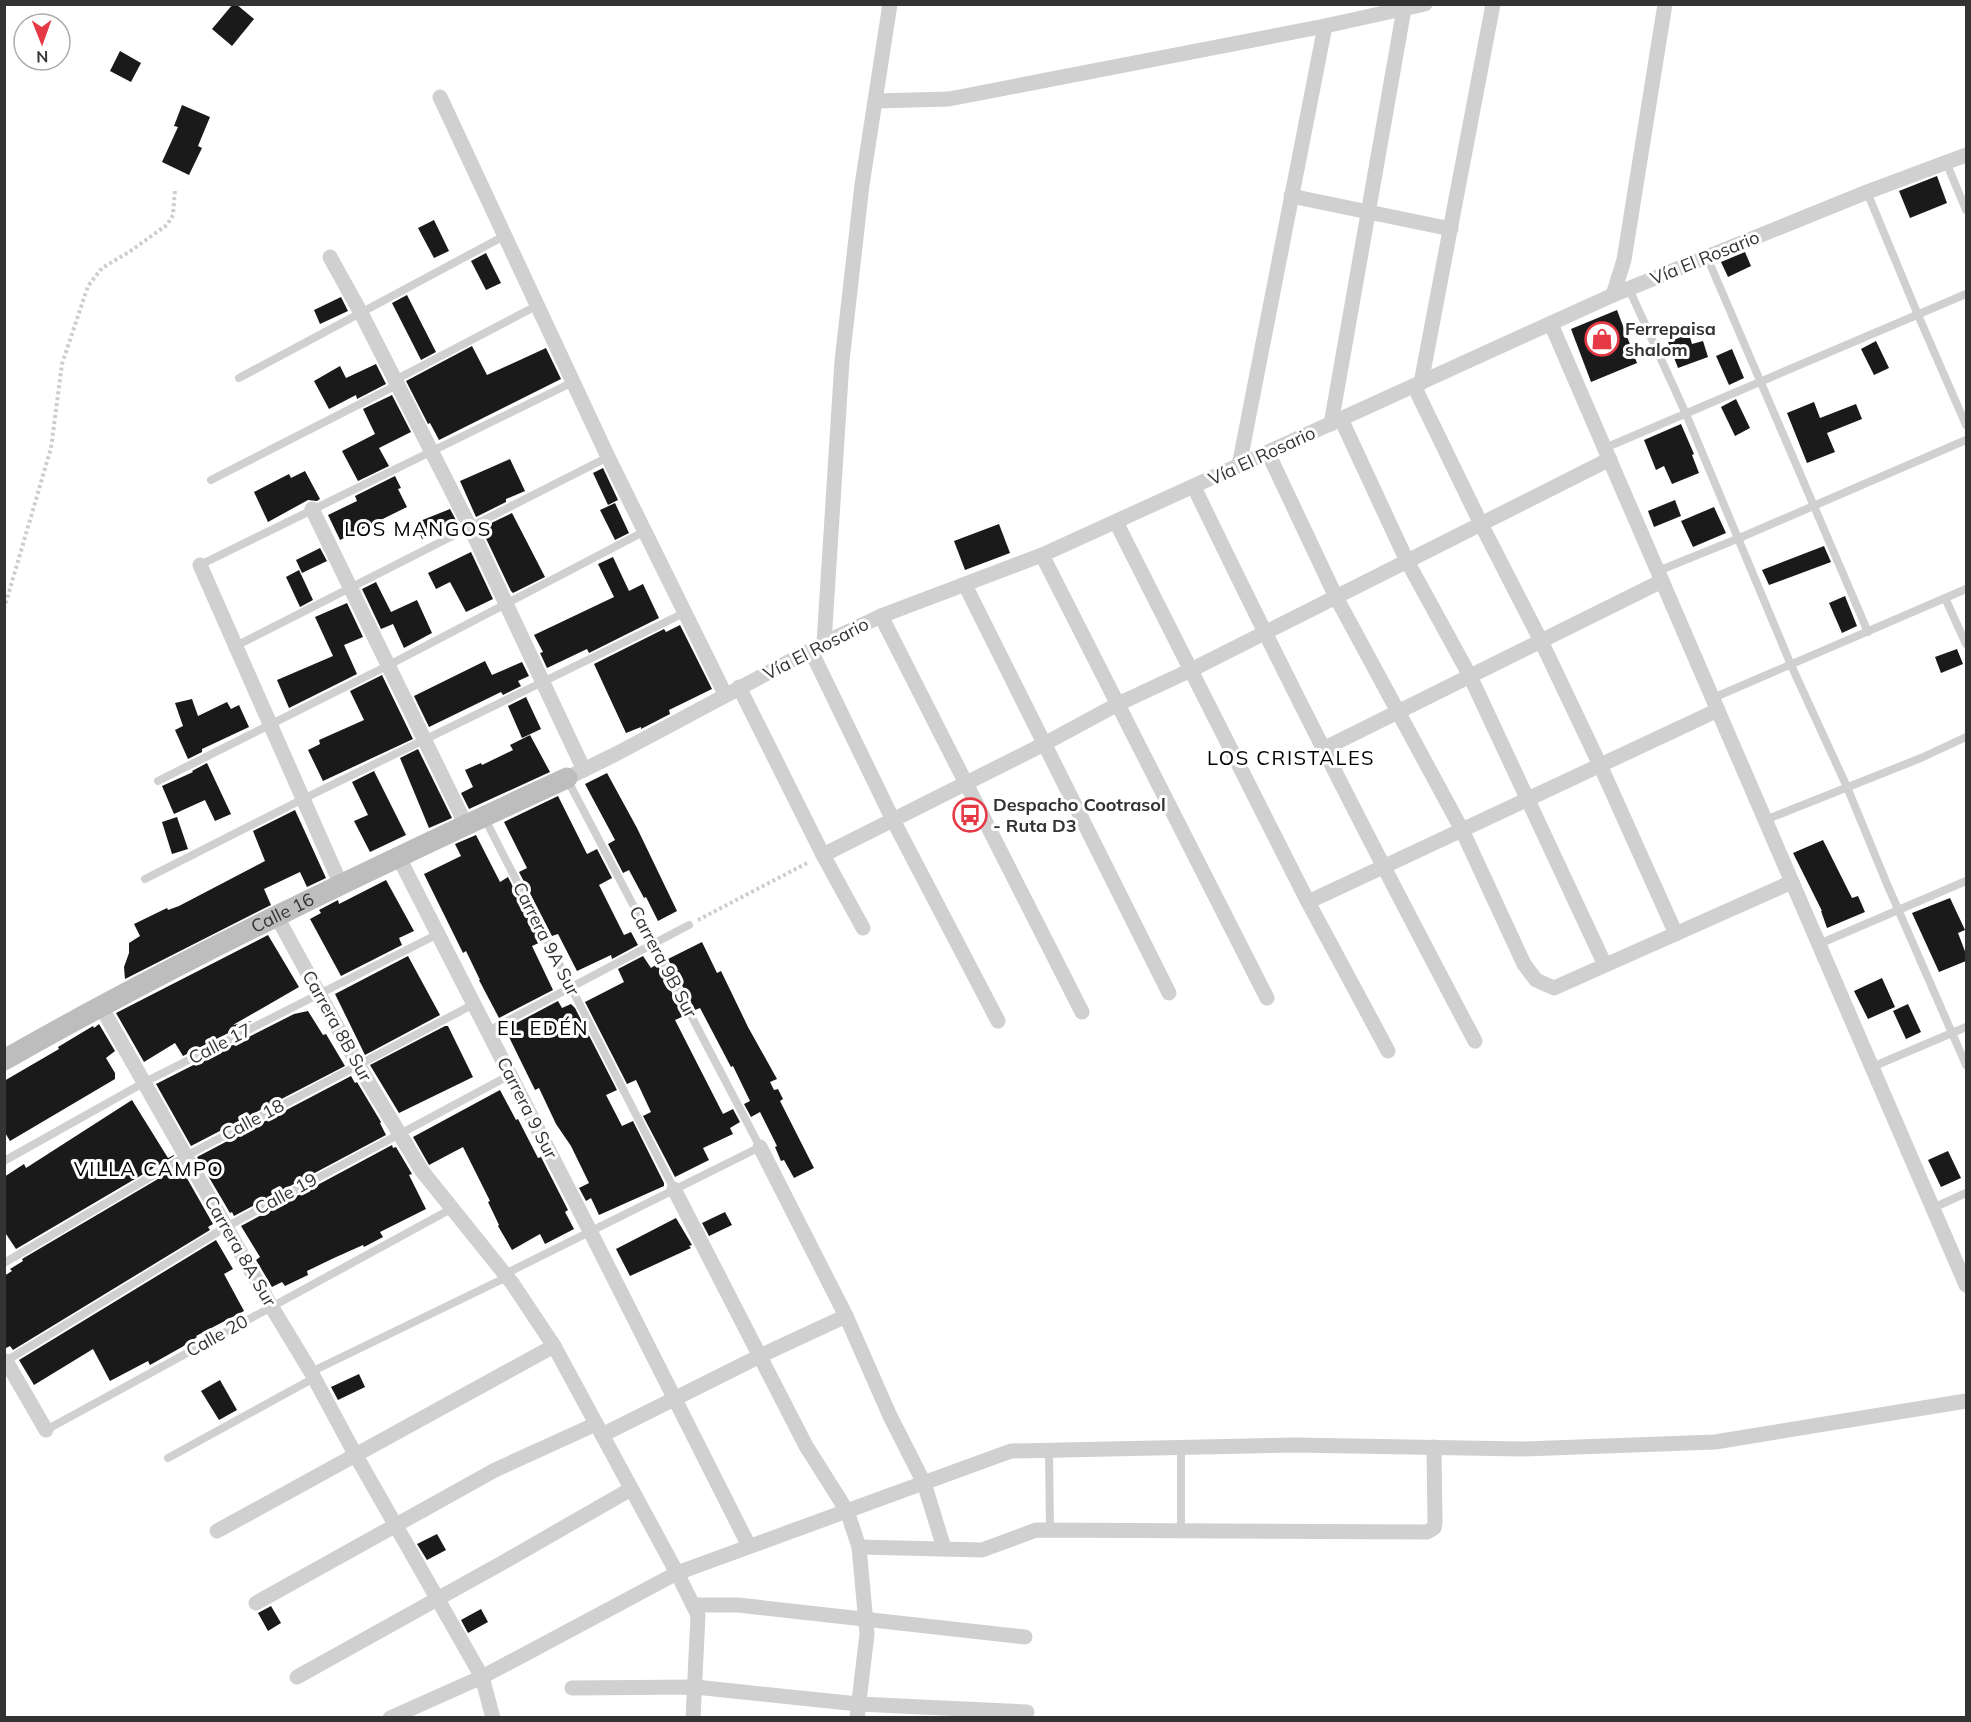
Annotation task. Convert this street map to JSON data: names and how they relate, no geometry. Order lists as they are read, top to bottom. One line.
{"streets":{"street":["Vía El Rosario","Calle 16","Carrera 8B Sur","Carrera 9 Sur","Carrera 8A Sur"],"lane":["Carrera 9A Sur","Carrera 9B Sur","Calle 17","Calle 18","Calle 19","Calle 20"]},"crossings":[["Vía El Rosario","Calle 16"],["Vía El Rosario","Carrera 9B Sur"],["Calle 16","Carrera 9A Sur"],["Calle 16","Carrera 9B Sur"],["Calle 16","Carrera 8B Sur"],["Calle 16","Carrera 9 Sur"],["Calle 16","Carrera 8A Sur"],["Carrera 8B Sur","Calle 17"],["Carrera 8B Sur","Calle 18"],["Carrera 8B Sur","Calle 19"],["Carrera 8B Sur","Calle 20"],["Calle 17","Carrera 9 Sur"],["Calle 17","Carrera 8A Sur"],["Carrera 9 Sur","Calle 18"],["Carrera 9 Sur","Calle 19"],["Calle 18","Carrera 8A Sur"],["Calle 19","Carrera 8A Sur"],["Carrera 8A Sur","Calle 20"]],"districts":["LOS MANGOS","LOS CRISTALES","EL EDÉN","VILLA CAMPO"],"places":{"shop":["Ferrepaisa shalom"],"bus stop":["Despacho Cootrasol - Ruta D3"]},"north":"bottom"}
